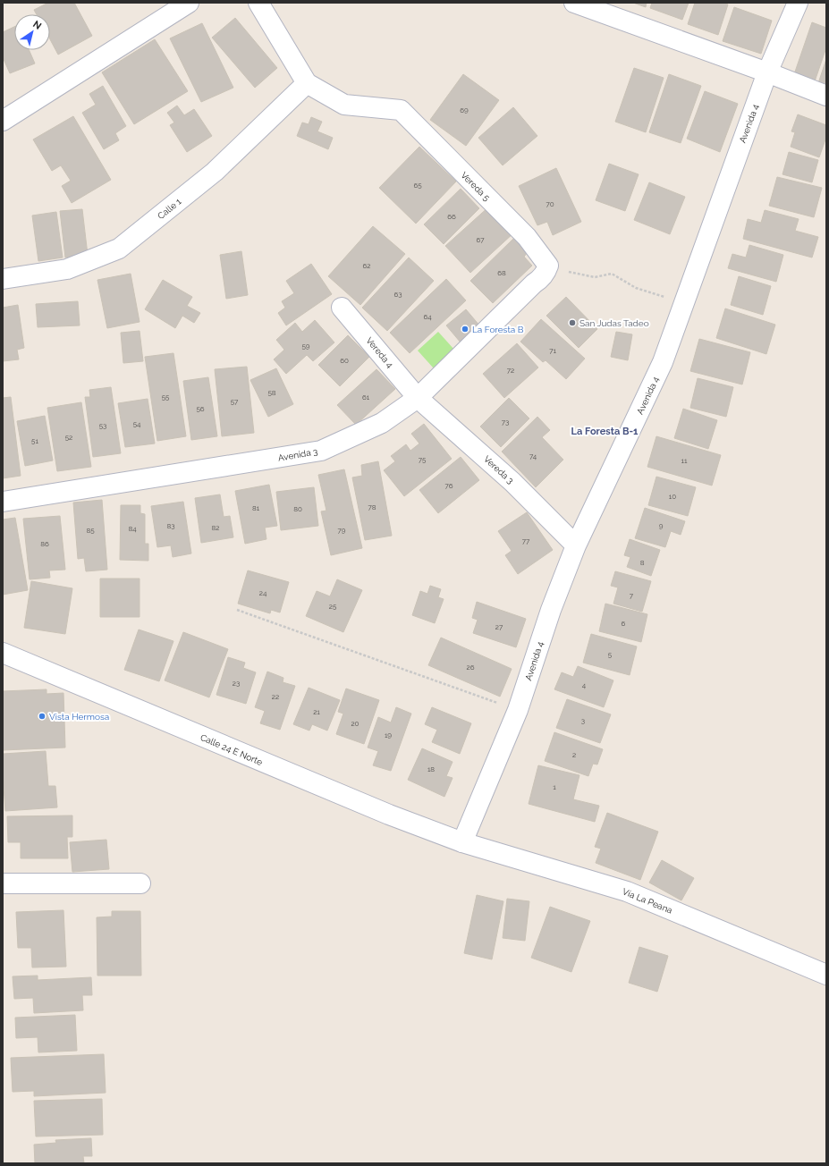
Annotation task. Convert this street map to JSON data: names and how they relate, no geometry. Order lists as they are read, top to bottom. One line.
{"streets":{"street":["Avenida 4","Vereda 5","Calle 1","Vereda 4","Avenida 3","Vereda 3","Calle 24 E Norte","Vía La Peana"]},"crossings":[["Avenida 4","Vereda 3"],["Avenida 4","Calle 24 E Norte"],["Avenida 4","Vía La Peana"],["Vereda 5","Calle 1"],["Vereda 5","Avenida 3"],["Vereda 4","Avenida 3"],["Vereda 4","Vereda 3"],["Avenida 3","Vereda 3"],["Calle 24 E Norte","Vía La Peana"]],"districts":["La Foresta B-1"],"places":["San Judas Tadeo","La Foresta B","Vista Hermosa"],"house_numbers":["69","65","70","66","67","62","68","63","64","59","71","60","72","58","55","61","57","56","73","54","53","52","51","74","75","11","76","10","78","81","80","83","9","82","84","85","79","77","86","8","24","7","25","6","27","5","26","23","4","22","21","3","20","19","2","18","1"],"north":"top right"}
